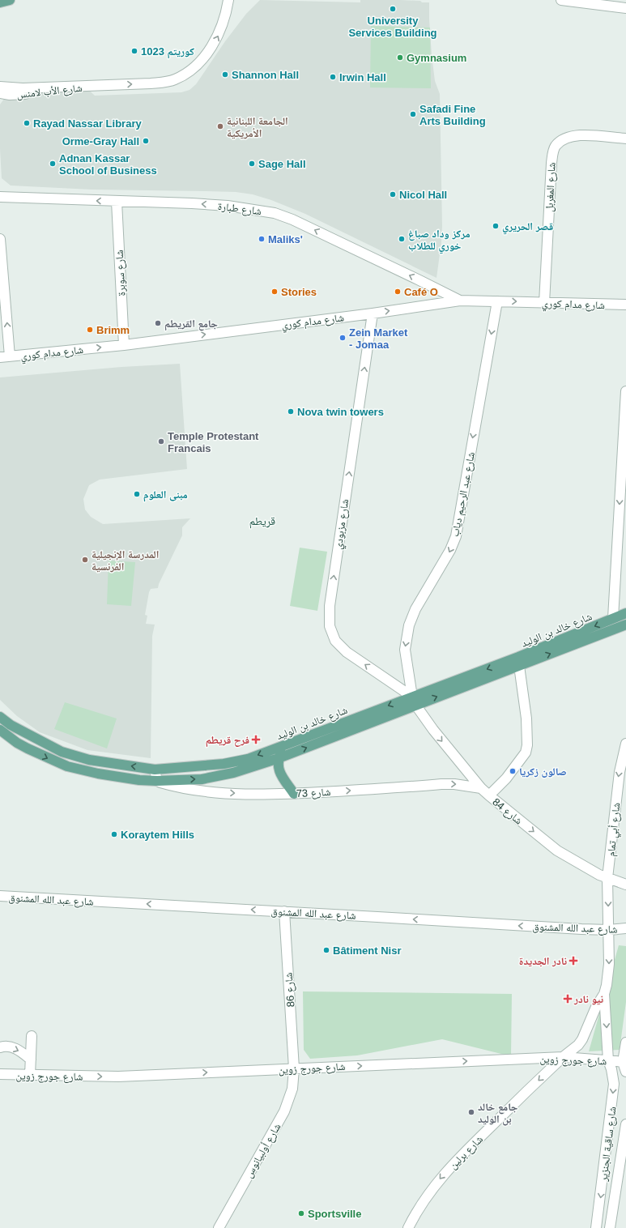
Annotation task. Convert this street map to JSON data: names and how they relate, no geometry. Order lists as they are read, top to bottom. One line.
{"streets":{"main road":["شارع خالد بن الوليد"],"street":["شارع الأب لامنس","شارع المغربل","شارع طبارة","شارع سوبرة","شارع مدام كوري","شارع عبد الرحيم دياب","شارع مزبودي","شارع 73","شارع 84","شارع أبي تمام","شارع عبد الله المشنوق","شارع 86","شارع جورج زوين","شارع ساقية الجنزير","شارع أولبيانوس","شارع برلين"]},"crossings":[["شارع المغربل","شارع مدام كوري"],["شارع طبارة","شارع سوبرة"],["شارع طبارة","شارع مدام كوري"],["شارع سوبرة","شارع مدام كوري"],["شارع مدام كوري","شارع عبد الرحيم دياب"],["شارع مدام كوري","شارع مزبودي"],["شارع عبد الرحيم دياب","شارع مزبودي"],["شارع عبد الرحيم دياب","شارع خالد بن الوليد"],["شارع عبد الرحيم دياب","شارع 84"],["شارع مزبودي","شارع خالد بن الوليد"],["شارع مزبودي","شارع 84"],["شارع خالد بن الوليد","شارع 73"],["شارع خالد بن الوليد","شارع 84"],["شارع 73","شارع 84"],["شارع 84","شارع أبي تمام"],["شارع أبي تمام","شارع عبد الله المشنوق"],["شارع أبي تمام","شارع ساقية الجنزير"],["شارع أبي تمام","شارع برلين"],["شارع عبد الله المشنوق","شارع 86"],["شارع 86","شارع جورج زوين"],["شارع 86","شارع أولبيانوس"],["شارع جورج زوين","شارع ساقية الجنزير"],["شارع جورج زوين","شارع أولبيانوس"],["شارع جورج زوين","شارع برلين"],["شارع ساقية الجنزير","شارع برلين"]],"one_way":["شارع الأب لامنس","شارع طبارة","شارع مدام كوري","شارع عبد الرحيم دياب","شارع مزبودي","شارع 73","شارع 84","شارع أبي تمام","شارع عبد الله المشنوق","شارع جورج زوين","شارع برلين"],"districts":["قريطم"],"places":{"other":["University Services Building","كوريتم 1023","Gymnasium","Shannon Hall","Irwin Hall","Safadi Fine Arts Building","Rayad Nassar Library","الجامعة اللبنانية الأمريكية","Orme-Gray Hall","Adnan Kassar School of Business","Sage Hall","Nicol Hall","قصر الحريري","Maliks'","مركز وداد صباغ خوري للطلاب","Stories","Café O","جامع القريطم","Brimm","Zein Market - Jomaa","Nova twin towers","Temple Protestant Francais","مبنى العلوم","المدرسة الإنجيلية الفرنسية","صالون زكريا","Koraytem Hills","Bâtiment Nisr","جامع خالد بن الوليد","Sportsville"],"health":["فرح قريطم","نادر الجديدة","نيو نادر"]}}
